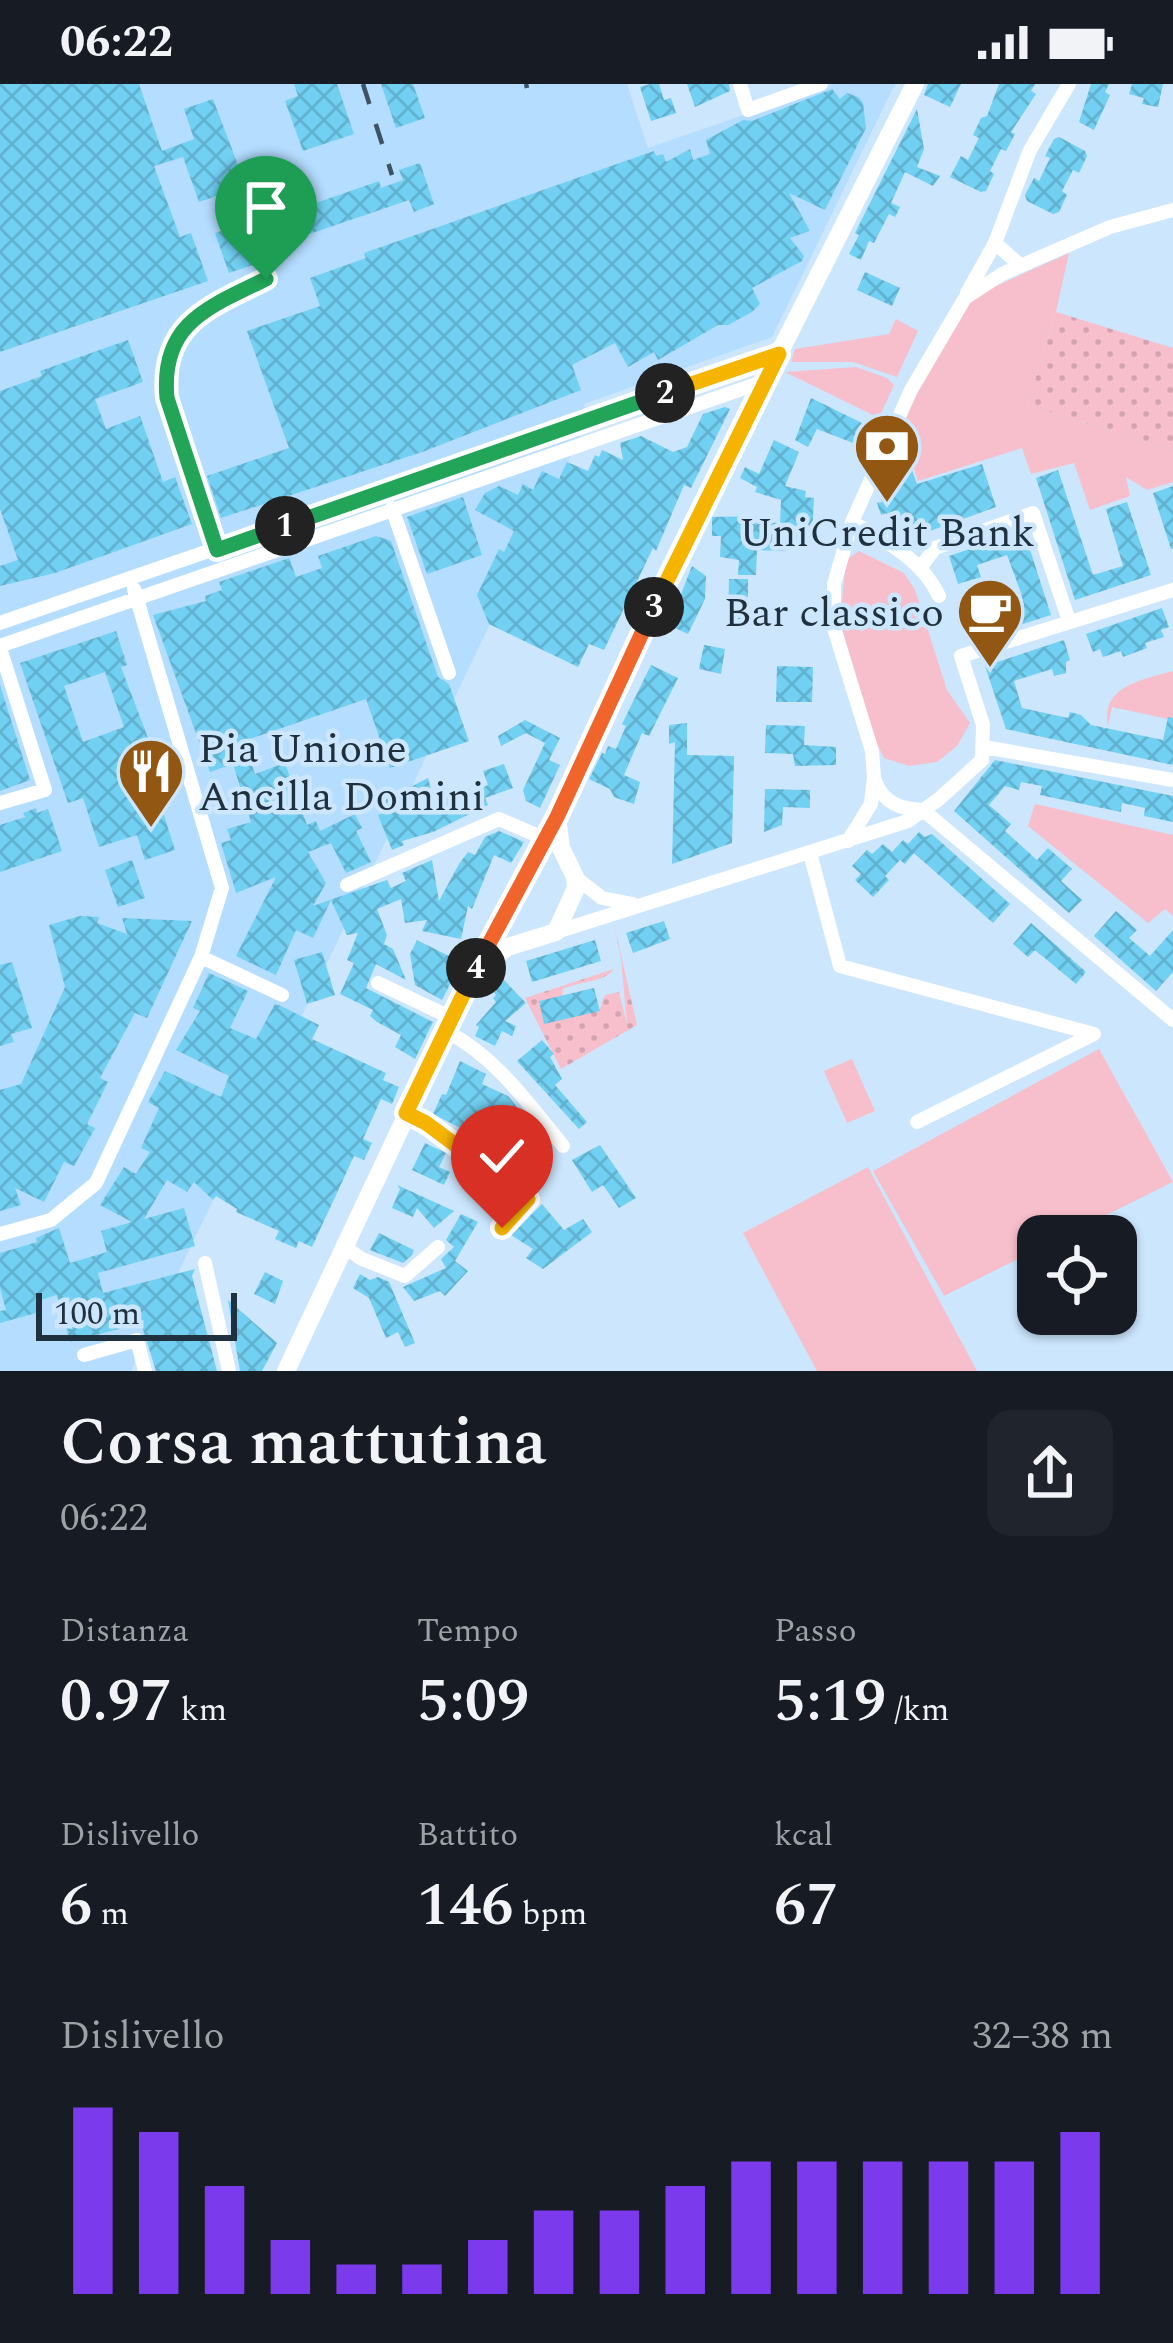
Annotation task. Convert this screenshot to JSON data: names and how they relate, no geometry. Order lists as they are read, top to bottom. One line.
{"places":{"bank":["UniCredit Bank"],"cafe":["Bar classico"],"restaurant":["Pia Unione Ancilla Domini"]},"scale_bar":"100 m","page":{"status":"06:22","pins":["2","1","3","4"],"scale":"100 m","heading":["Corsa mattutina","06:22"],"stats":[["Distanza","0.97 km"],["Tempo","5:09"],["Passo","5:19 /km"],["Dislivello","6 m"],["Battito","146 bpm"],["kcal","67"]],"chart":["Dislivello","32–38 m"]}}
